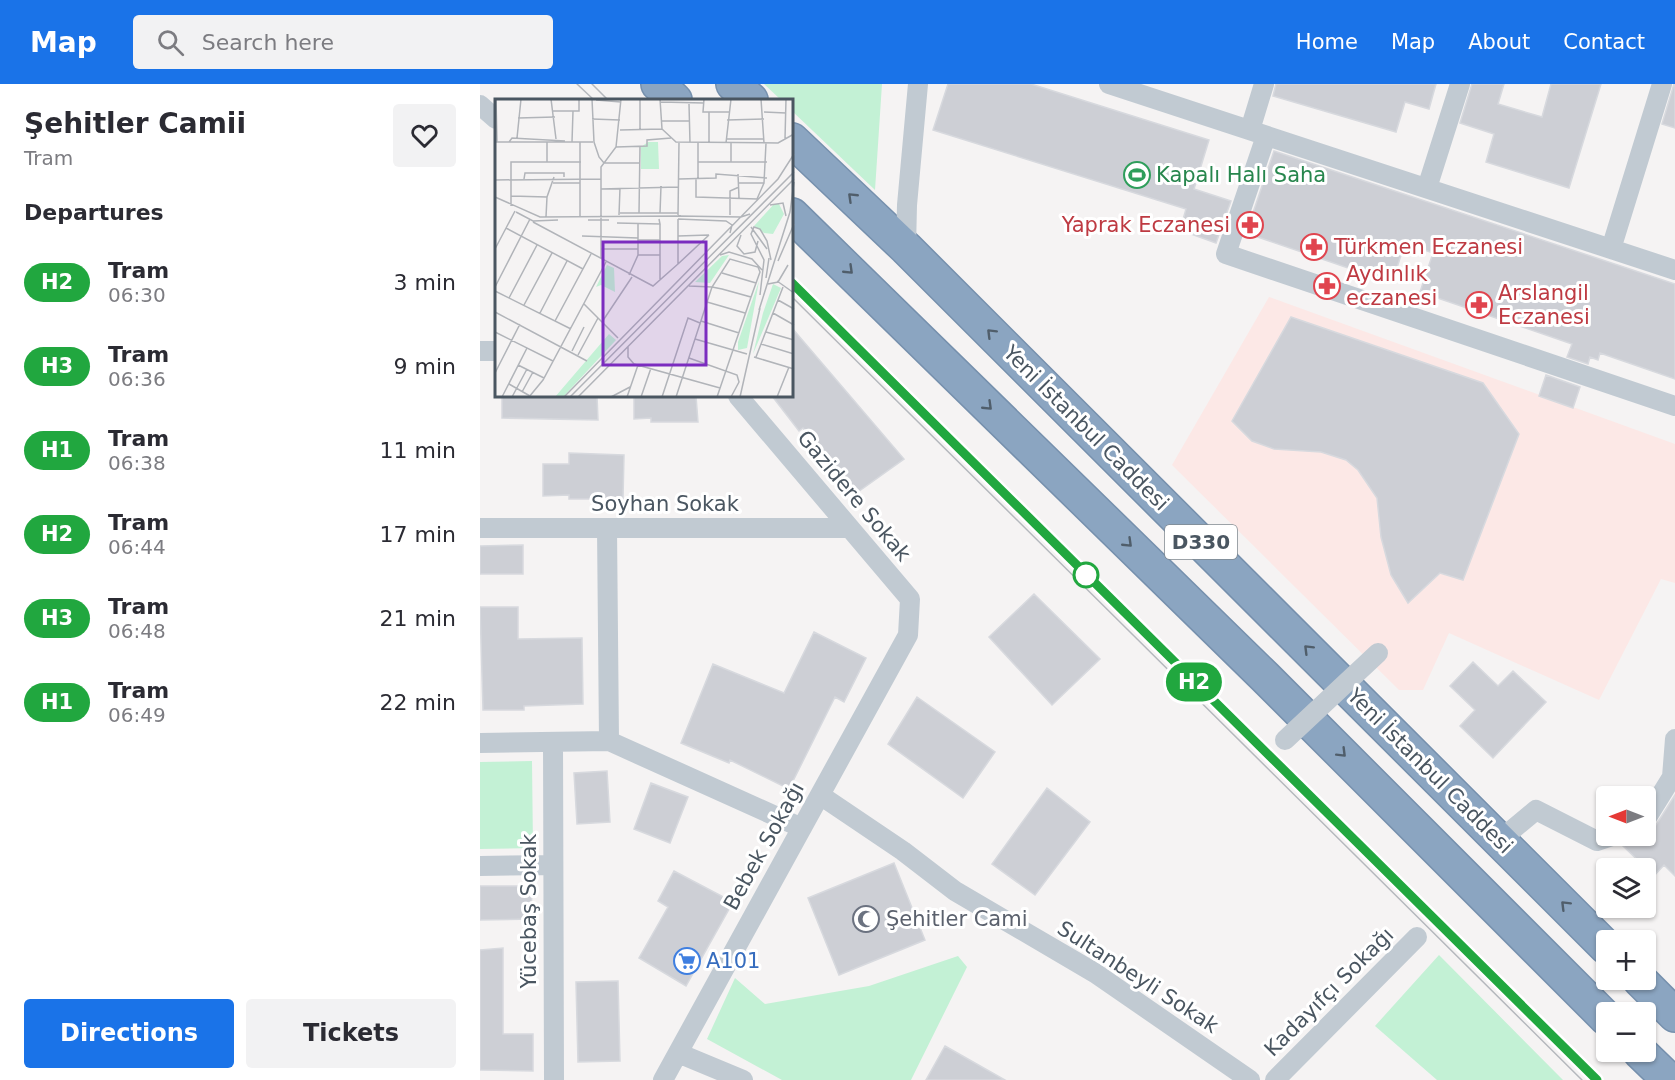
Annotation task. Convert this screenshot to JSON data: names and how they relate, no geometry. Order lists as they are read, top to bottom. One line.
{"streets":{"highway":["Yeni İstanbul Caddesi","D330"],"street":["Gazidere Sokak","Soyhan Sokak","Bebek Sokağı","Yücebaş Sokak","Sultanbeyli Sokak","Kadayıfçı Sokağı"]},"crossings":[["Gazidere Sokak","Soyhan Sokak"],["Gazidere Sokak","Bebek Sokağı"],["Bebek Sokağı","Sultanbeyli Sokak"]],"places":{"sports":["Kapalı Halı Saha"],"pharmacy":["Yaprak Eczanesi","Türkmen Eczanesi","Aydınlık eczanesi","Arslangil Eczanesi"],"mosque":["Şehitler Cami"],"supermarket":["A101"]},"lines":["tram line H2"],"north":"left","page":{"header":"Map","search":"Search here","nav":["Home","Map","About","Contact"],"heading":[["Şehitler Camii","Tram"],"Departures"],"on_map":"H2","list":[{"mark":"H2","name":"Tram","note":"06:30","value":"3 min"},{"mark":"H3","name":"Tram","note":"06:36","value":"9 min"},{"mark":"H1","name":"Tram","note":"06:38","value":"11 min"},{"mark":"H2","name":"Tram","note":"06:44","value":"17 min"},{"mark":"H3","name":"Tram","note":"06:48","value":"21 min"},{"mark":"H1","name":"Tram","note":"06:49","value":"22 min"}],"map_buttons":["+","−"],"buttons":["Directions","Tickets"]}}
